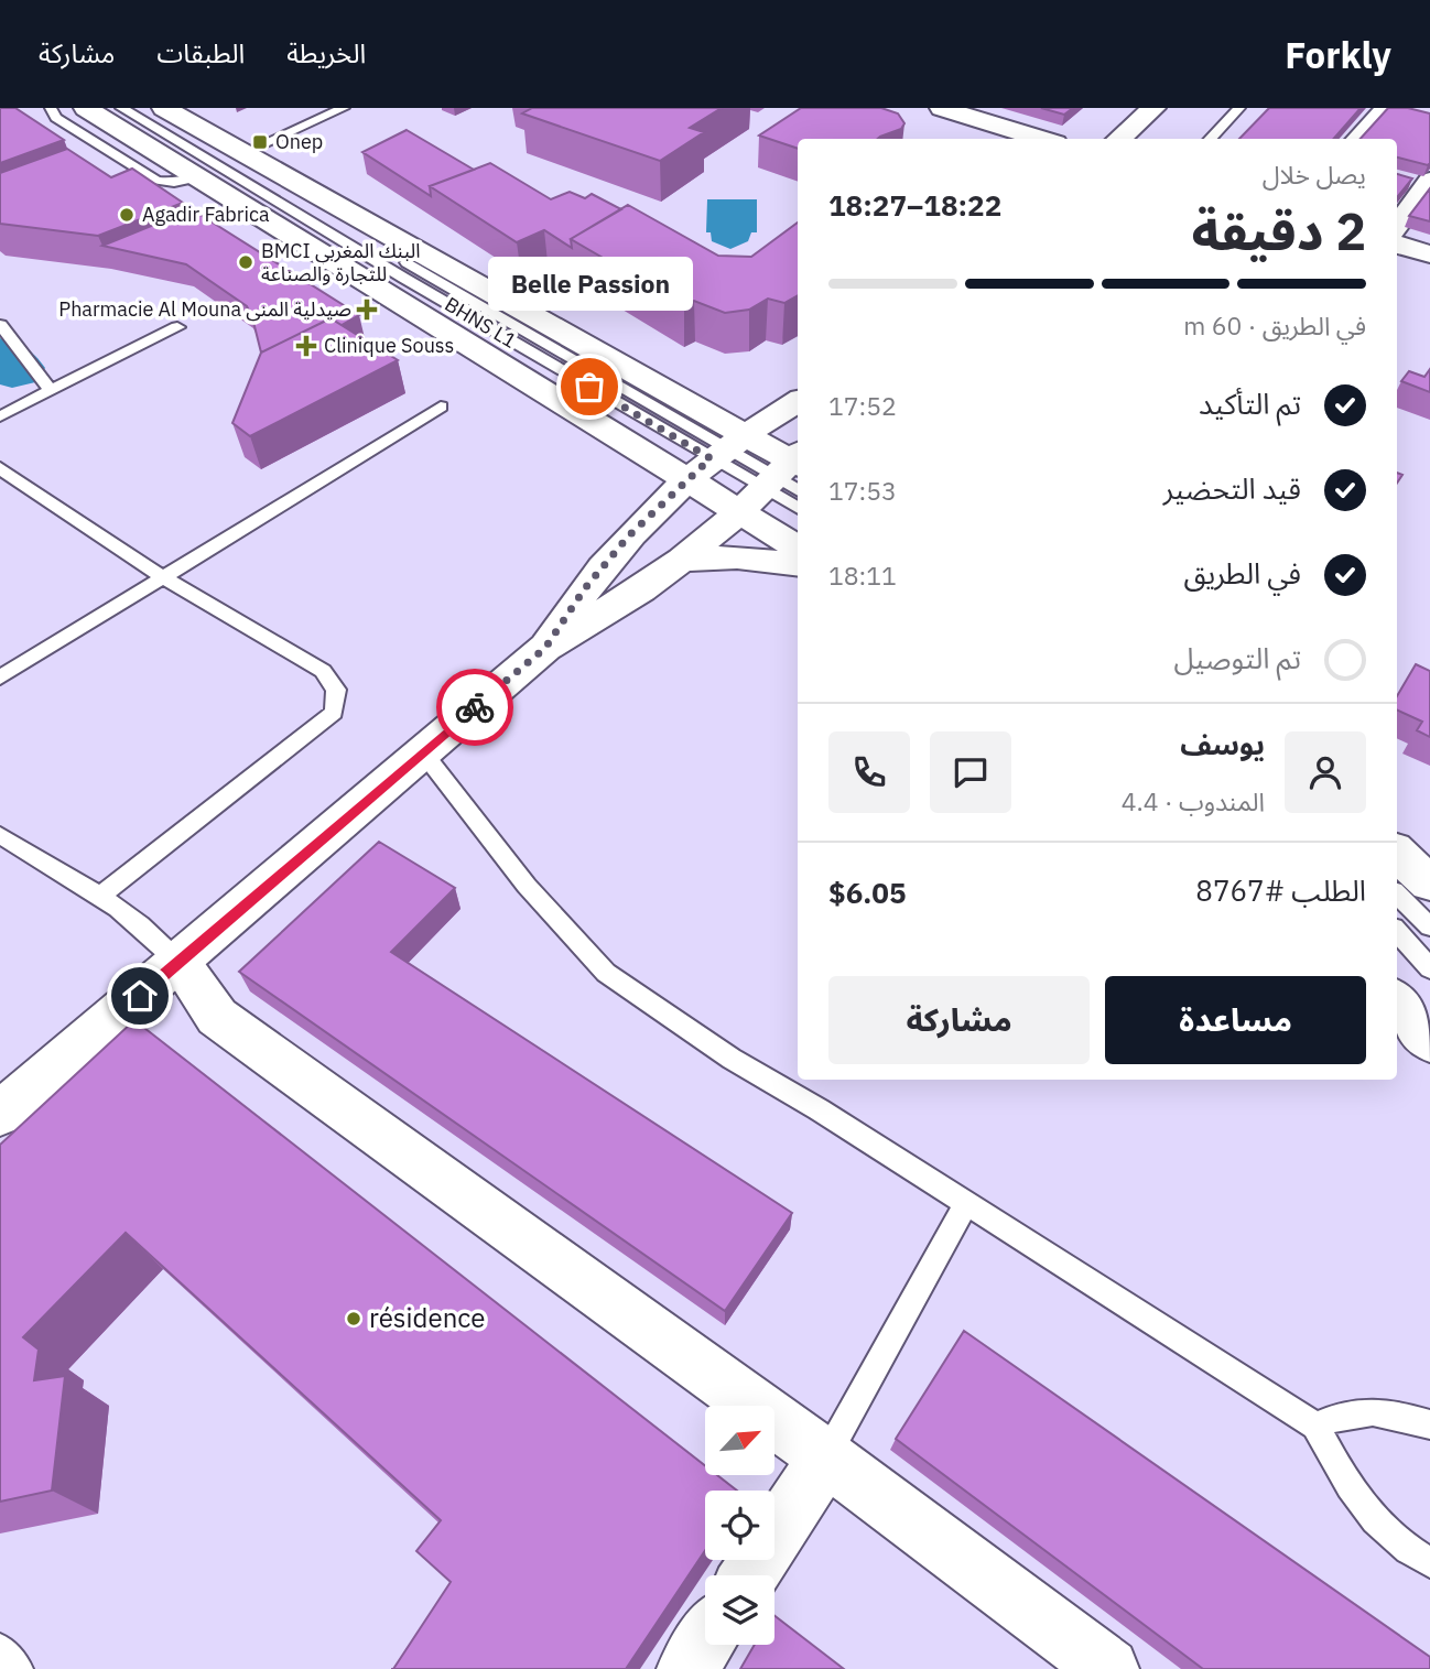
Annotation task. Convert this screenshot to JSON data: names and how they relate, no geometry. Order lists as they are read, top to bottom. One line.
{"streets":{"lane":["BHNS L1"]},"places":{"transit":["Onep"],"other":["Agadir Fabrica","BMCI البنك المغربي للتجارة والصناعة","Belle Passion","résidence"],"health":["Pharmacie Al Mouna صيدلية المنى","Clinique Souss"]},"north":"top right","page":{"header":"Forkly","nav":["الخريطة","الطبقات","مشاركة"],"heading":["2 دقيقة","يصل خلال","18:22–18:27"],"panel":["يوسف","المندوب · 4.4","الطلب #8767","$6.05"],"bubble":"Belle Passion","bar":"في الطريق · 60 m","list":[["تم التأكيد","17:52"],["قيد التحضير","17:53"],["في الطريق","18:11"],"تم التوصيل"],"buttons":["مساعدة","مشاركة"]}}
